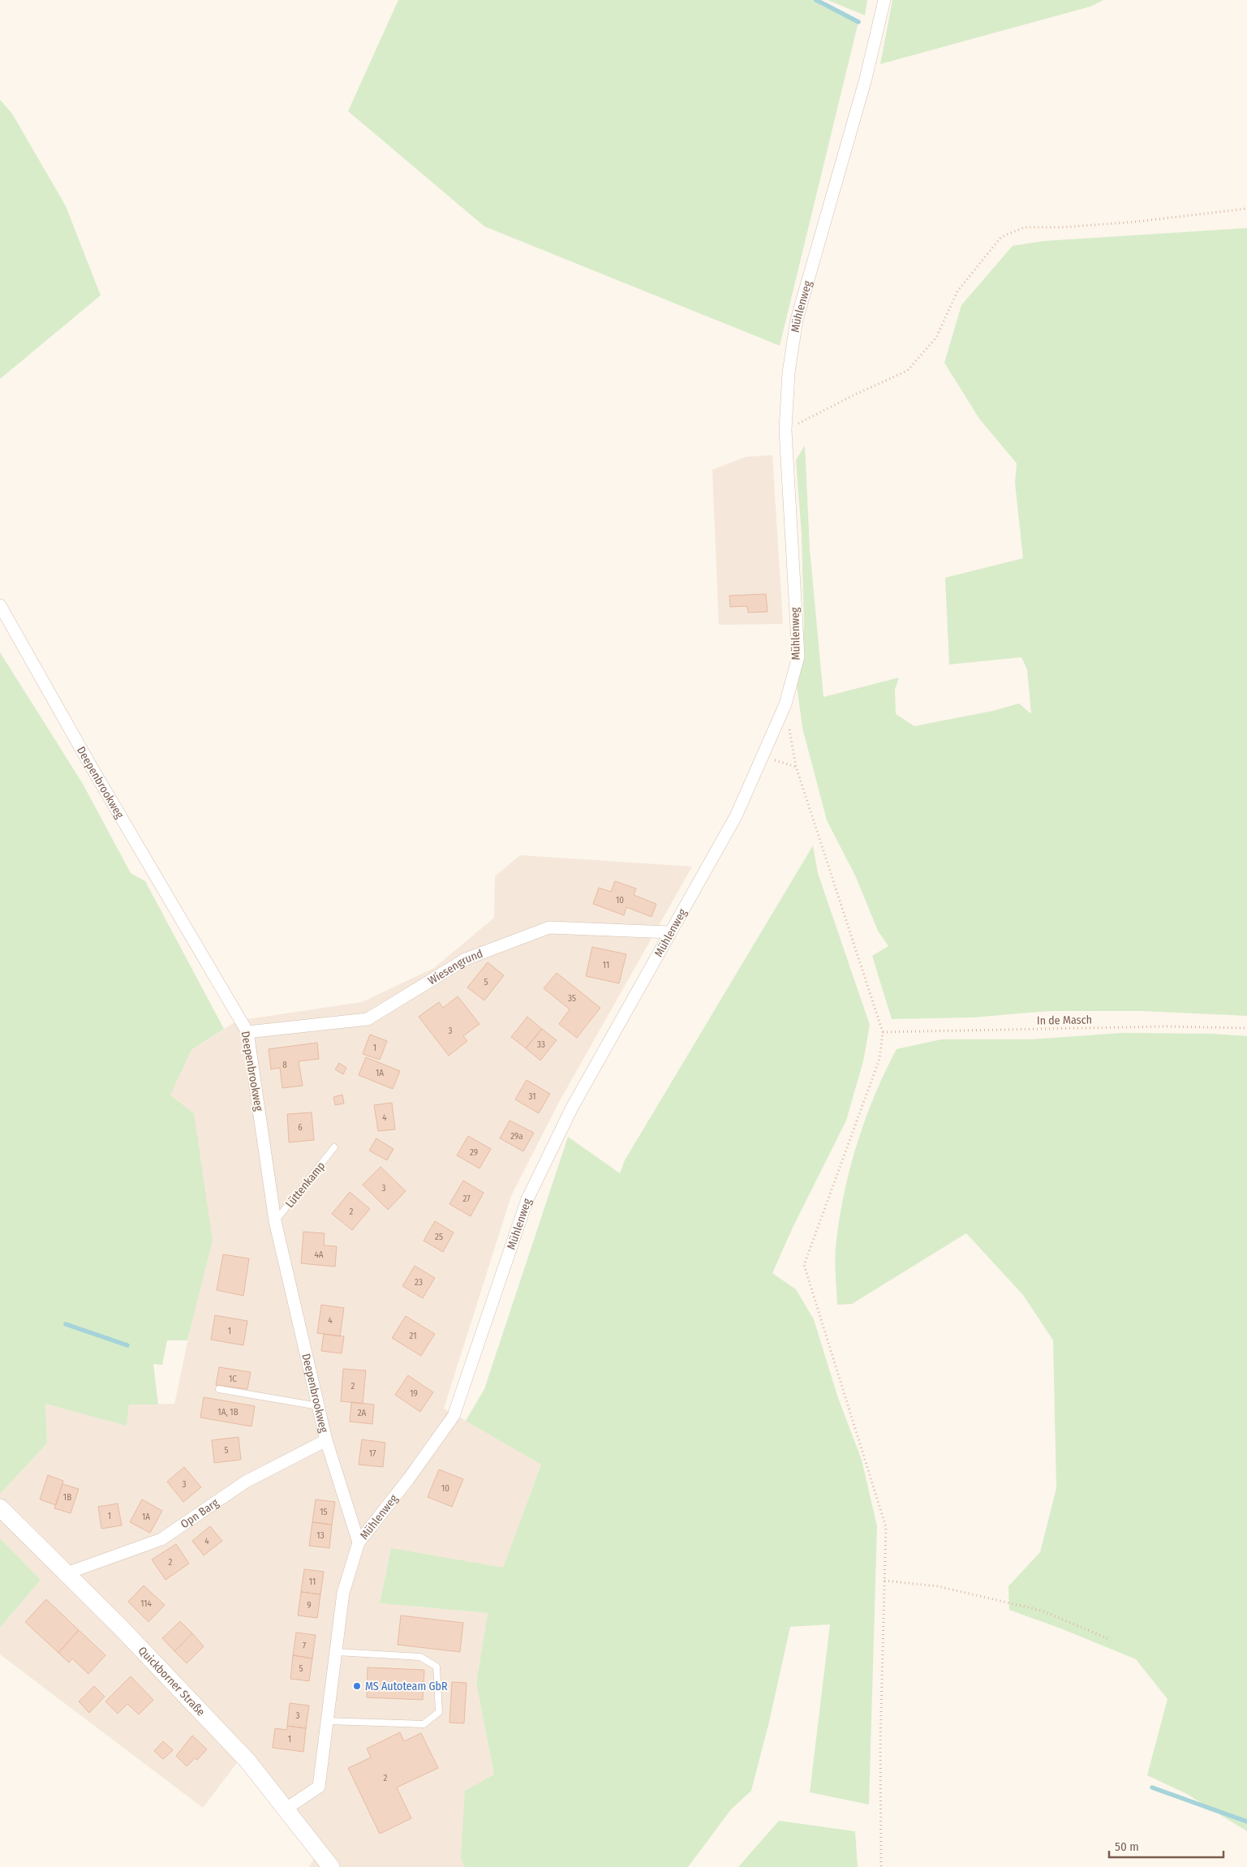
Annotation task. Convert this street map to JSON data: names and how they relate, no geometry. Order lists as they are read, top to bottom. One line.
{"streets":{"main road":["Quickborner Straße"],"street":["Mühlenweg","Deepenbrookweg","Wiesengrund","Opn Barg"],"lane":["Lüttenkamp"],"path":["In de Masch"]},"crossings":[["Mühlenweg","Deepenbrookweg"],["Mühlenweg","Wiesengrund"],["Mühlenweg","Quickborner Straße"],["Deepenbrookweg","Wiesengrund"],["Deepenbrookweg","Lüttenkamp"],["Deepenbrookweg","Opn Barg"],["Opn Barg","Quickborner Straße"]],"places":["MS Autoteam GbR"],"house_numbers":["10","11","5","35","3","33","1","8","1A","31","4","6","29a","29","3","27","2","25","4A","23","4","1","21","1C","2","19","1A, 1B","2A","5","17","3","10","1B","15","1","1A","13","4","2","11","114","9","7","5","3","1","2"],"scale_bar":"50 m"}
